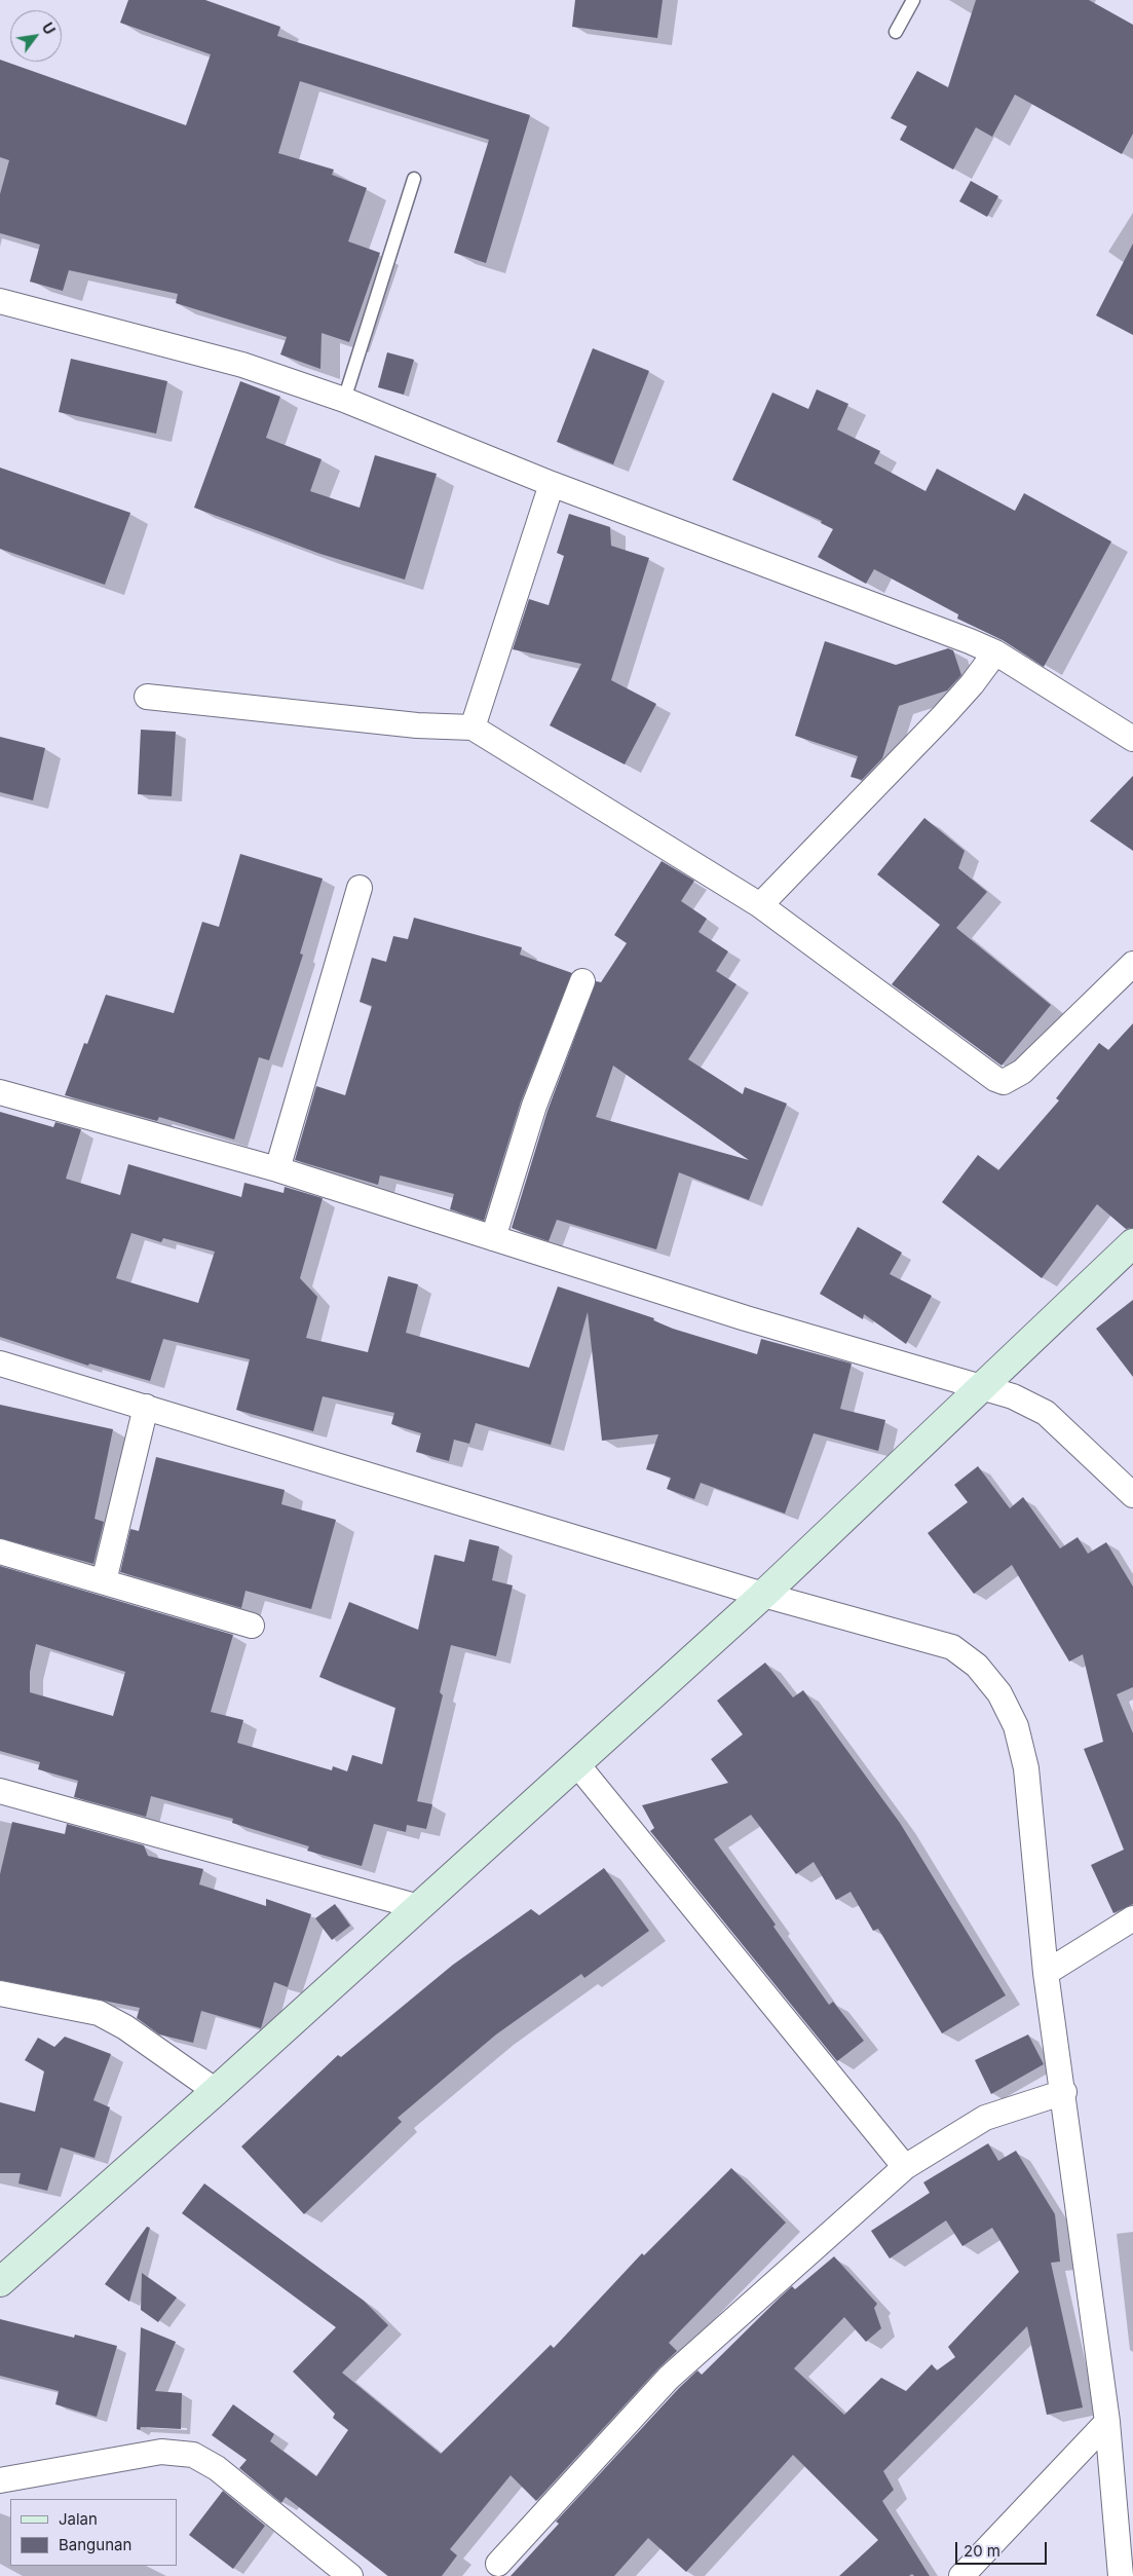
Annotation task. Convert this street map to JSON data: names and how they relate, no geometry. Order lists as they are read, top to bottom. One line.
{"legend":["Jalan","Bangunan"],"scale_bar":"20 m","north":"top right"}
